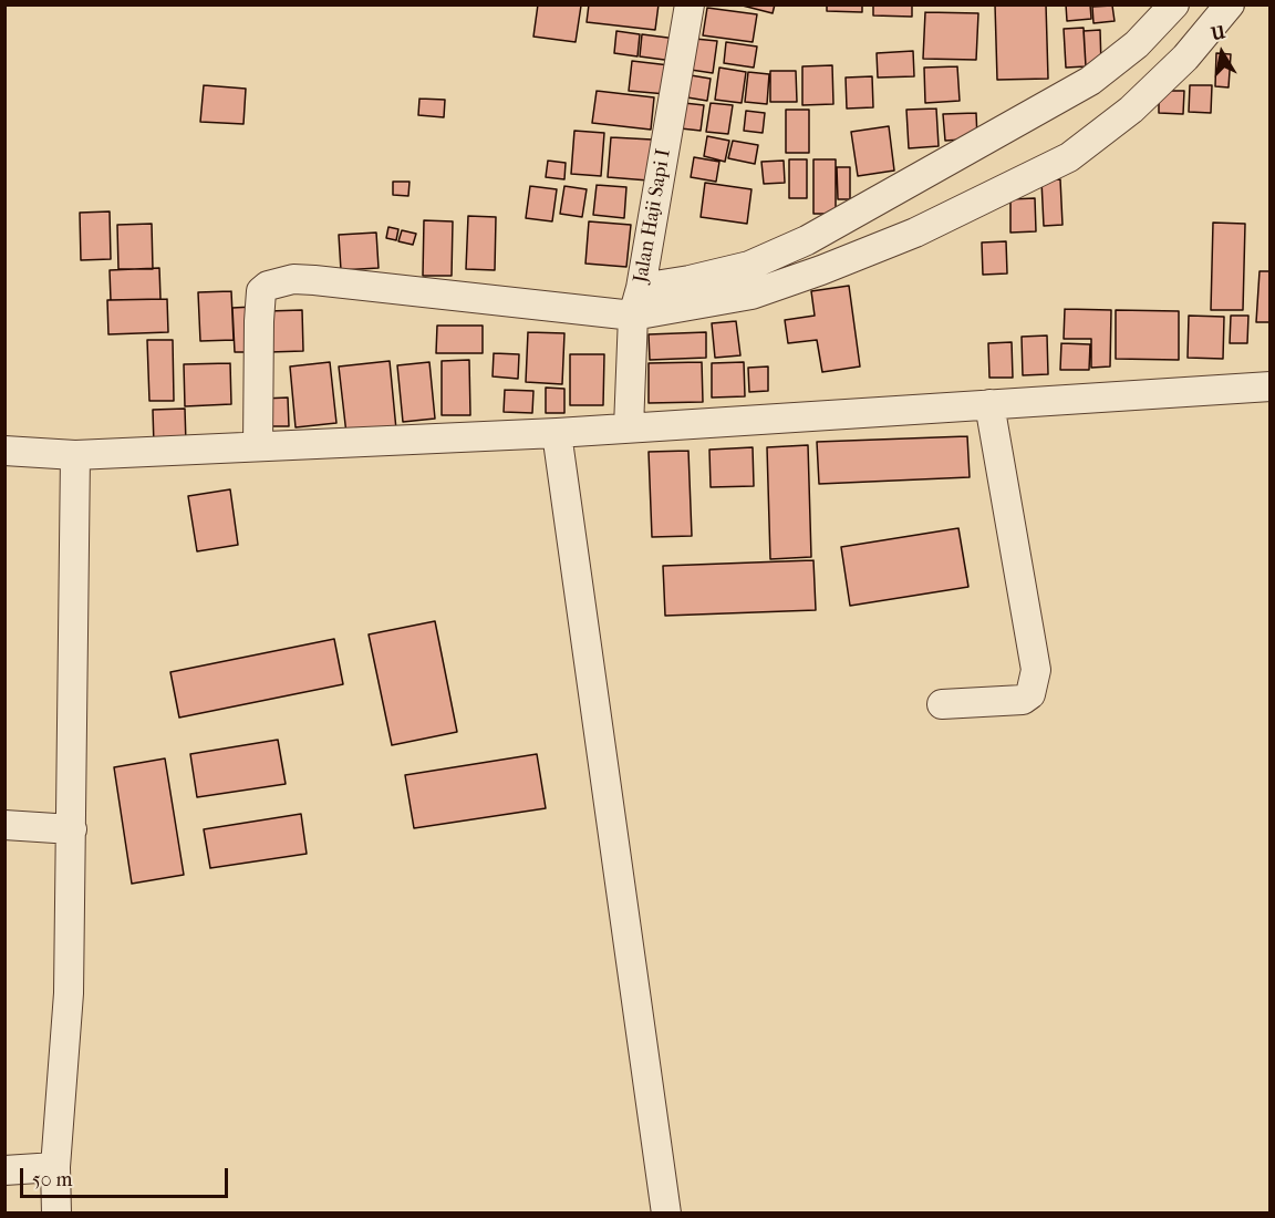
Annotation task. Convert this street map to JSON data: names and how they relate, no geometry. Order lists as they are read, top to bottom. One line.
{"streets":{"street":["Jalan Haji Sapi I"]},"scale_bar":"50 m","north":"top"}
